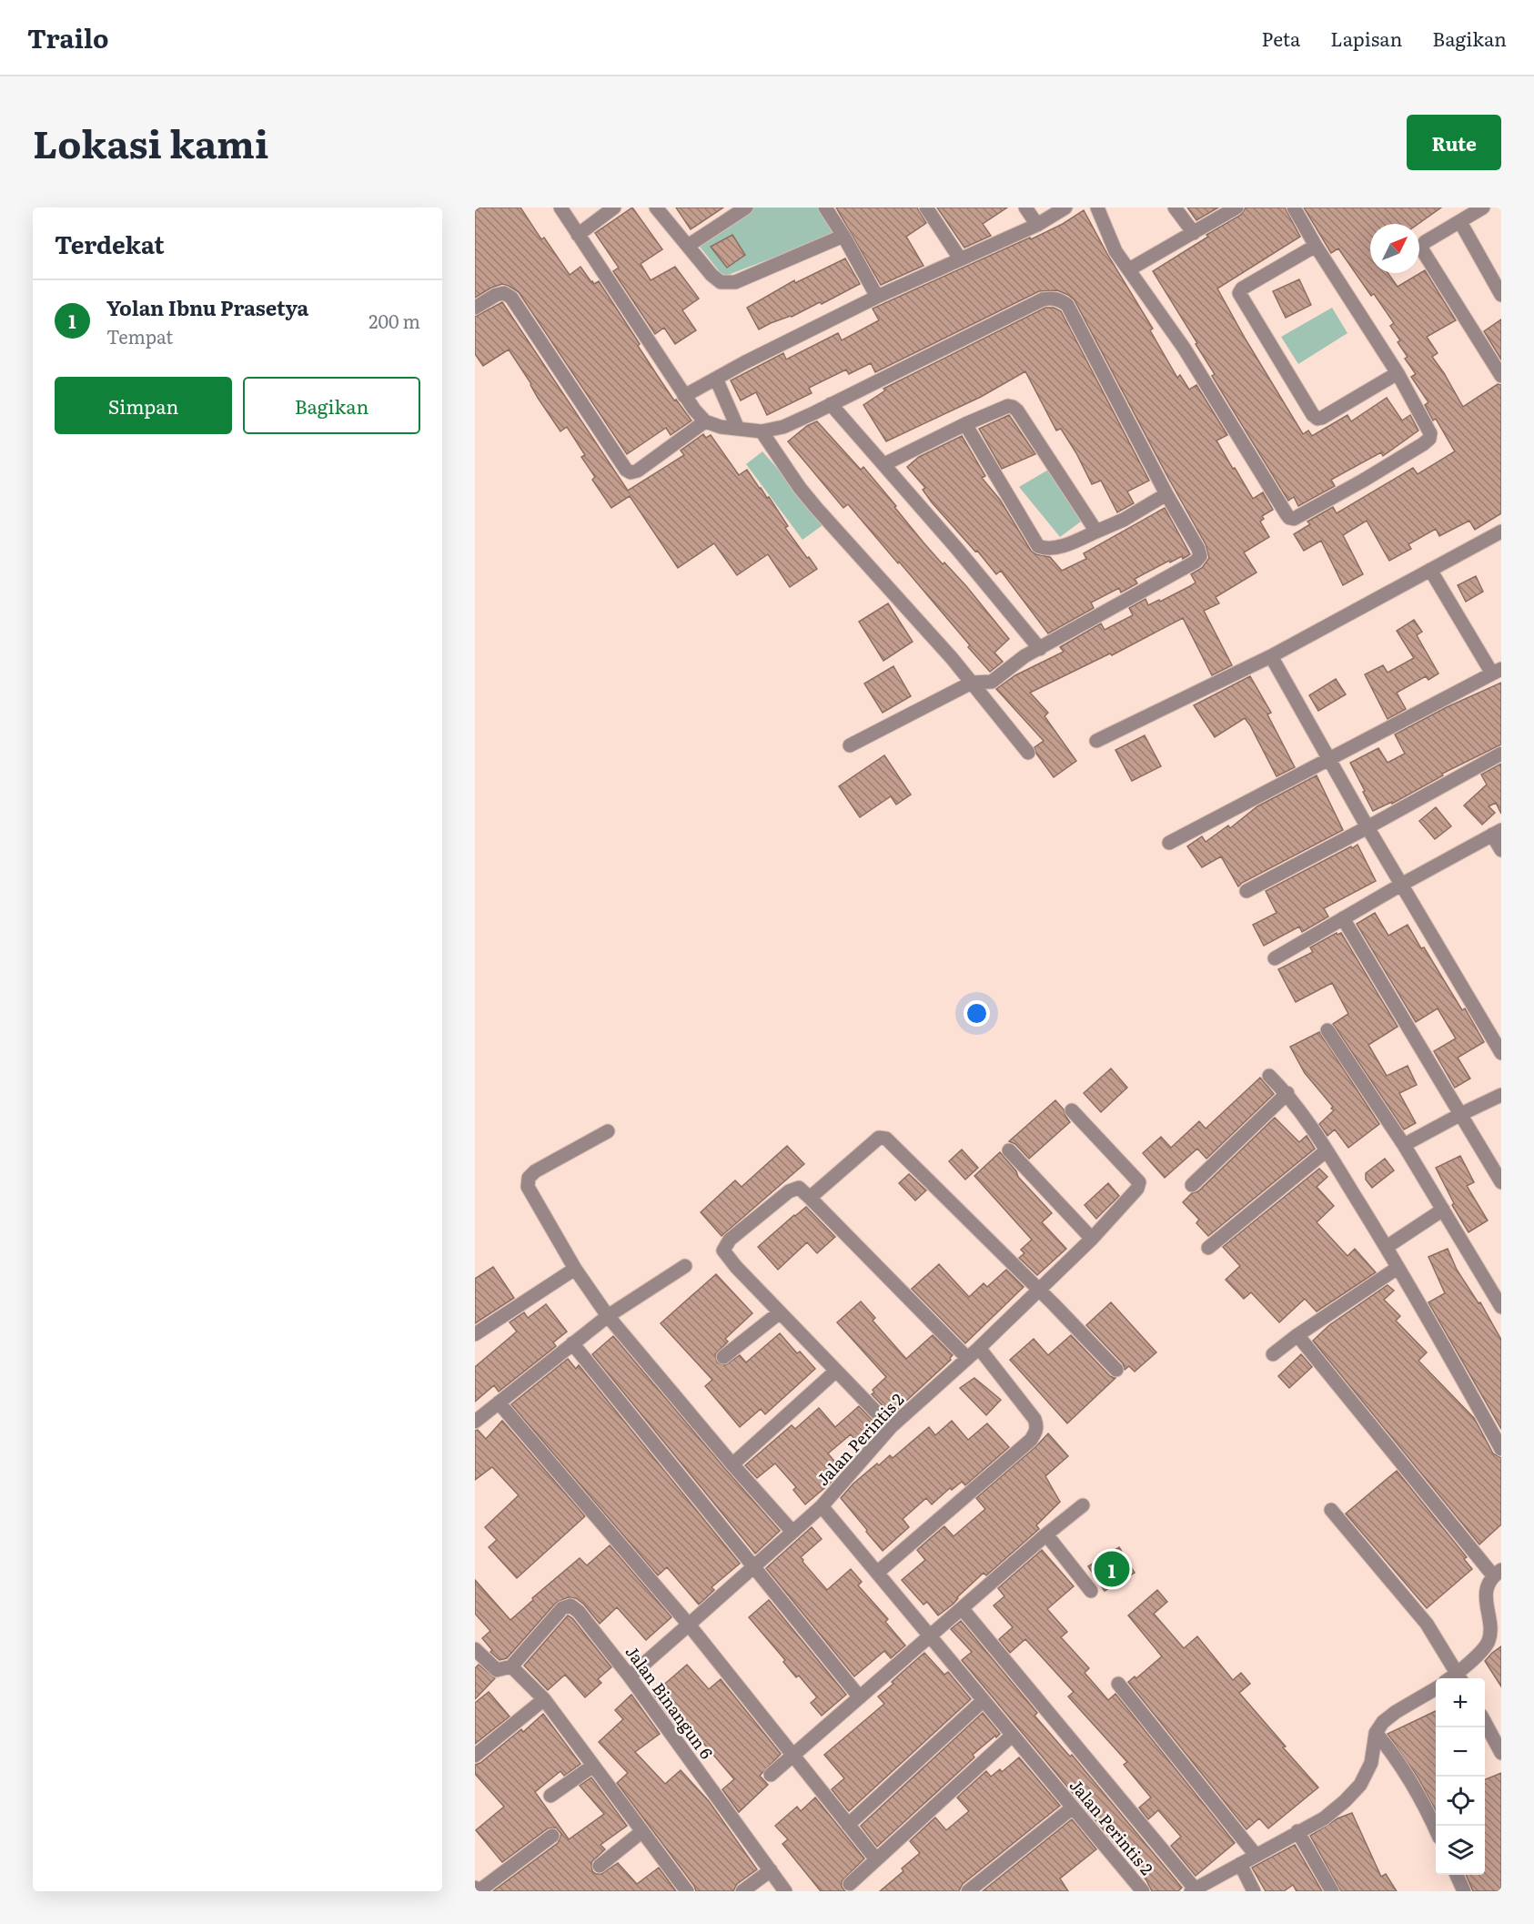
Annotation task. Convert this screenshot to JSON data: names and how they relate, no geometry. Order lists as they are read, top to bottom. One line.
{"streets":{"street":["Jalan Perintis 2","Jalan Binangun 6"]},"north":"top right","page":{"header":"Trailo","nav":["Peta","Lapisan","Bagikan"],"title":"Lokasi kami","buttons":["Rute",["Simpan","Bagikan"]],"heading":"Terdekat","list":[{"mark":"1","name":"Yolan Ibnu Prasetya","note":"Tempat","value":"200 m"}],"pins":"1","map_buttons":["+","−"]}}
